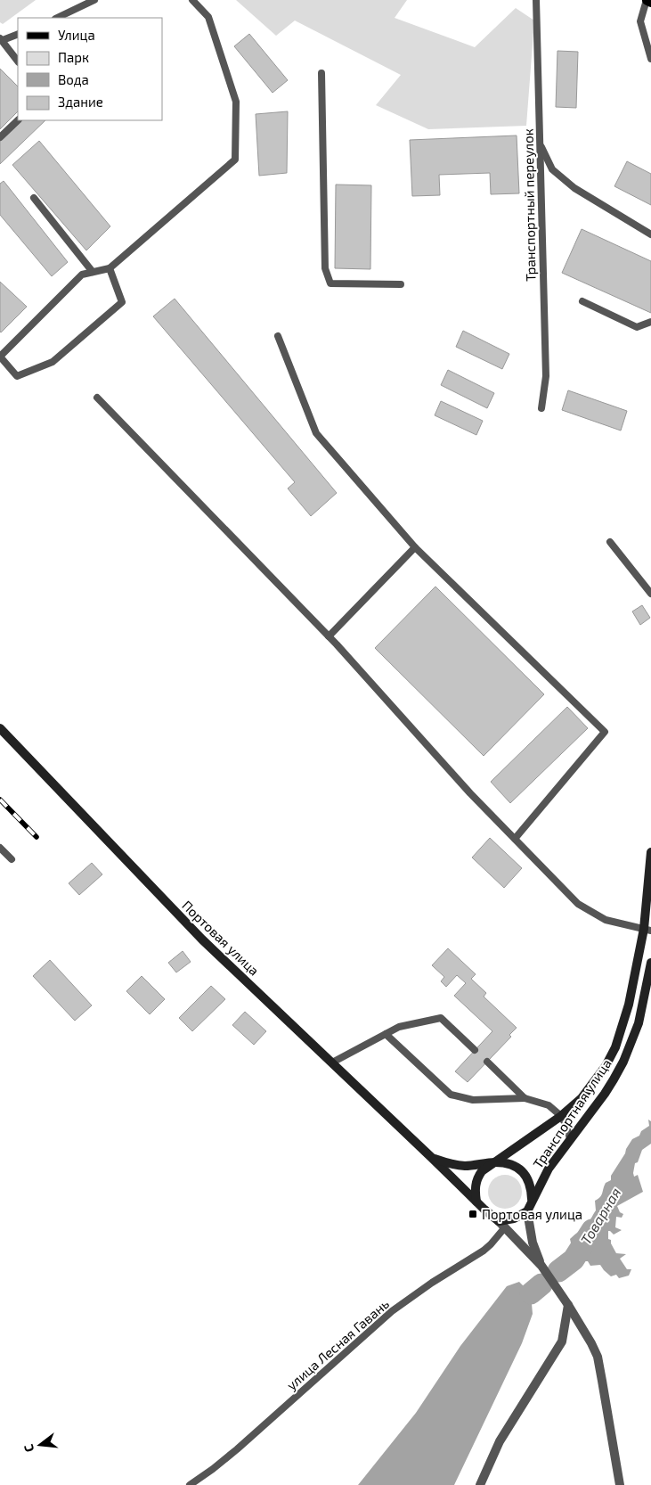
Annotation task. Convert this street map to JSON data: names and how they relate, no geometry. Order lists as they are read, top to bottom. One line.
{"streets":{"main road":["Портовая улица","Транспортная улица"],"lane":["Транспортный переулок","улица Лесная Гавань"]},"crossings":[["Портовая улица","Транспортная улица"],["Портовая улица","улица Лесная Гавань"],["Транспортная улица","улица Лесная Гавань"]],"water":["Товарная"],"places":{"transit":["Портовая улица"]},"legend":["Улица","Парк","Вода","Здание"],"north":"left"}
